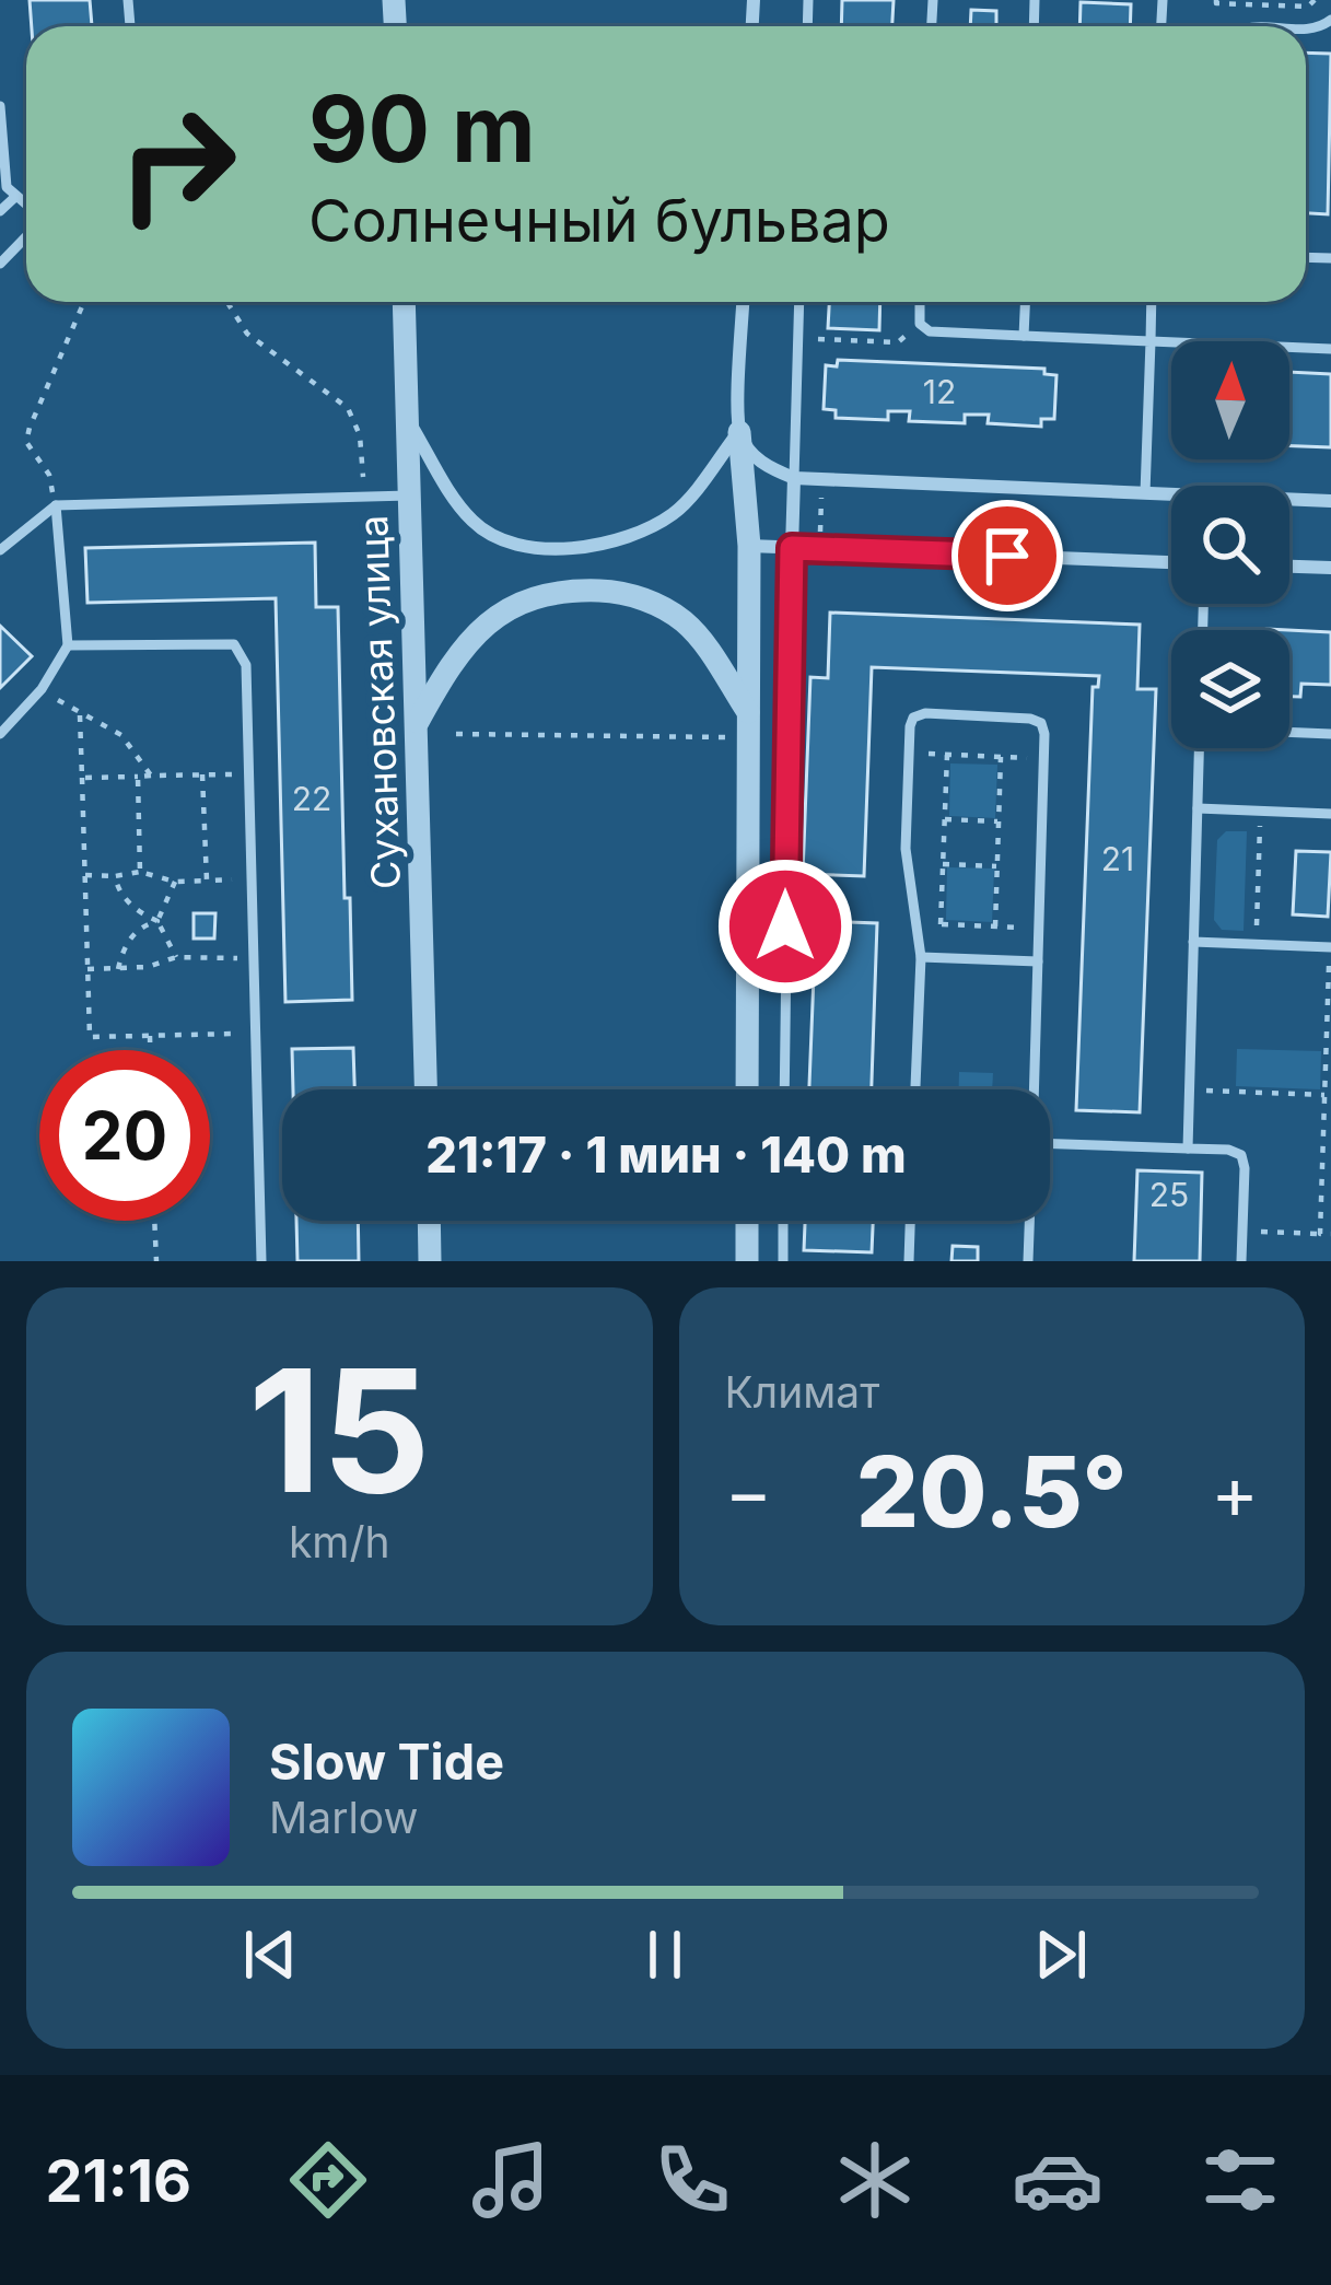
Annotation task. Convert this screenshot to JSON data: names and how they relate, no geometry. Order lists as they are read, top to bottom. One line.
{"streets":{"street":["Сухановская улица"]},"house_numbers":["12","22","21","25"],"north":"top","page":{"turn":["90 m","Солнечный бульвар"],"limit":"20","trip":"21:17 · 1 мин · 140 m","tile":[["15","km/h"],"Климат"],"heat":["−","20.5°","+"],"song":["Slow Tide","Marlow"],"tabs":"21:16"}}
